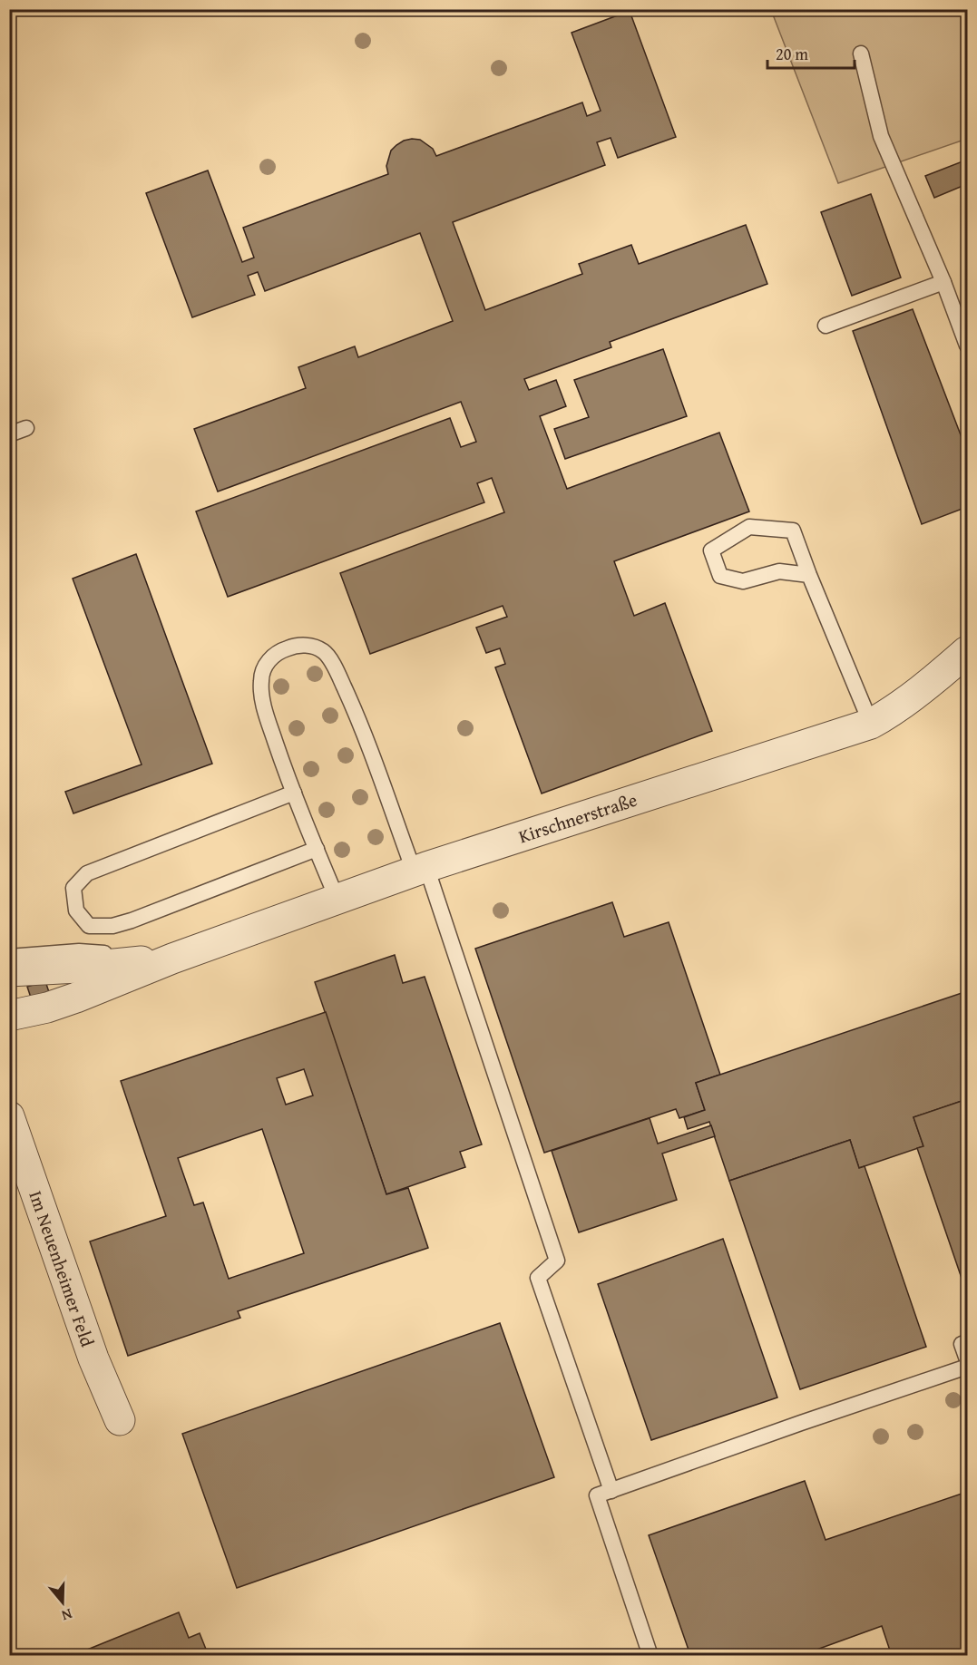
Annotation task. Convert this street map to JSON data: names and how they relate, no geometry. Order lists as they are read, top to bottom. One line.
{"streets":{"street":["Kirschnerstraße","Im Neuenheimer Feld"]},"scale_bar":"20 m","north":"bottom"}
